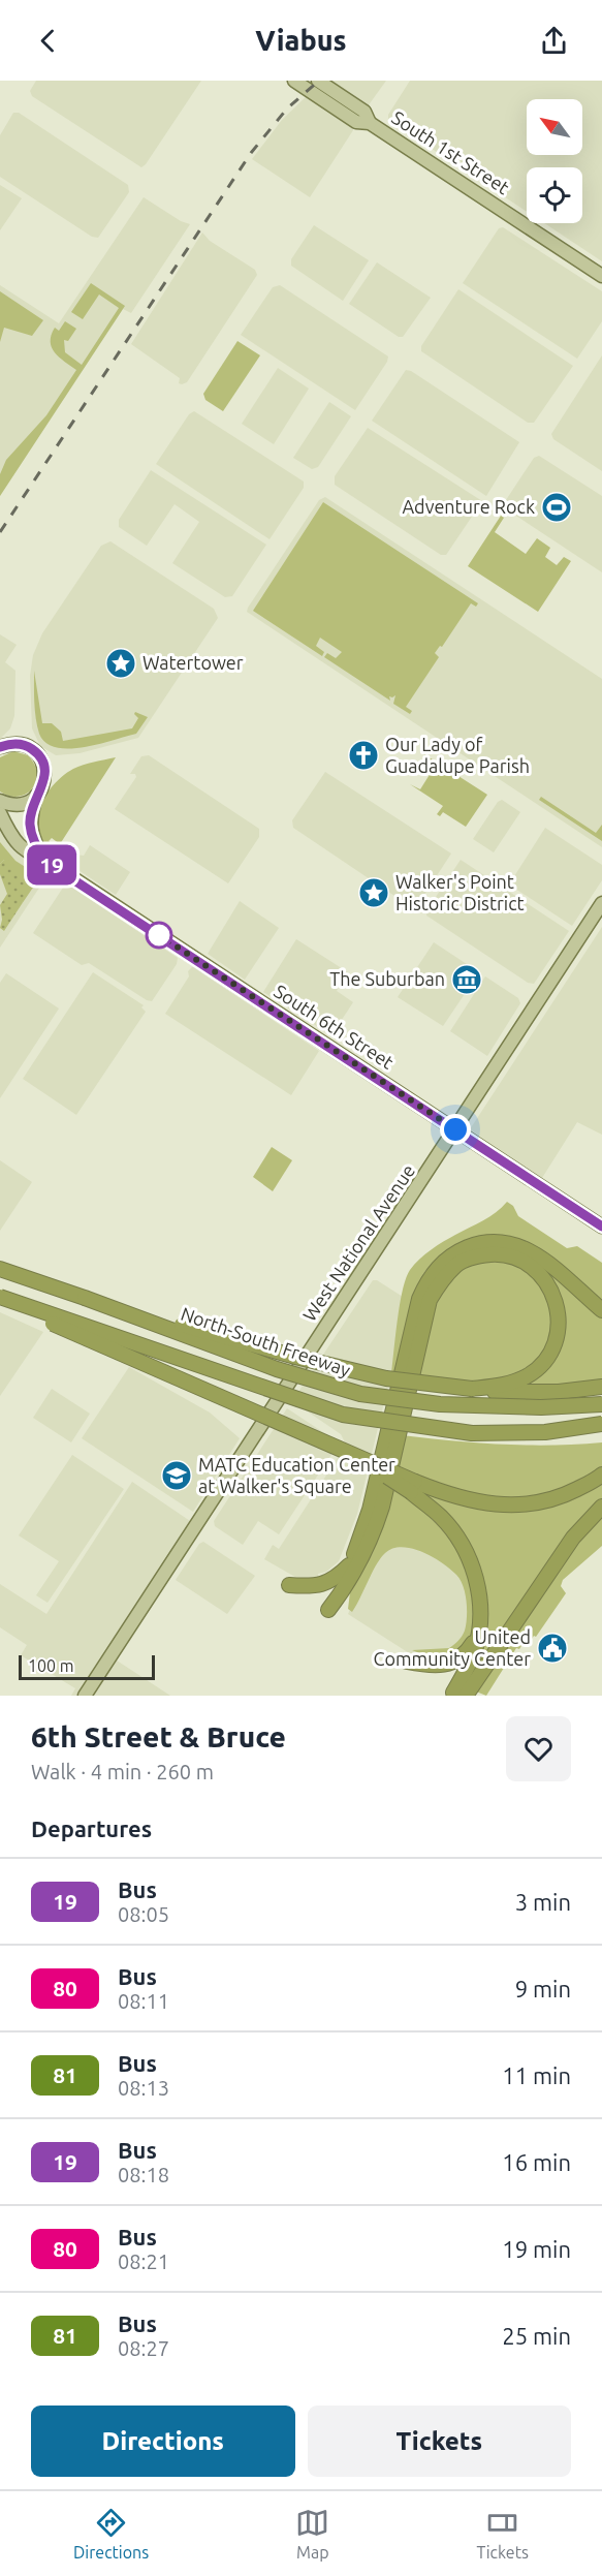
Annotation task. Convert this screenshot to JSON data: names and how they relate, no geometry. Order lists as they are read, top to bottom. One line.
{"streets":{"highway":["North-South Freeway"],"main road":["South 1st Street","South 6th Street","West National Avenue"]},"crossings":[["South 6th Street","West National Avenue"]],"places":{"sports":["Adventure Rock"],"place":["Watertower","Walker's Point Historic District"],"church":["Our Lady of Guadalupe Parish"],"museum":["The Suburban"],"school or university":["MATC Education Center at Walker's Square"],"public building":["United Community Center"]},"lines":["bus line 19"],"scale_bar":"100 m","north":"top left","page":{"header":"Viabus","on_map":"19","scale":"100 m","heading":[["6th Street & Bruce","Walk · 4 min · 260 m"],"Departures"],"list":[{"mark":"19","name":"Bus","note":"08:05","value":"3 min"},{"mark":"80","name":"Bus","note":"08:11","value":"9 min"},{"mark":"81","name":"Bus","note":"08:13","value":"11 min"},{"mark":"19","name":"Bus","note":"08:18","value":"16 min"},{"mark":"80","name":"Bus","note":"08:21","value":"19 min"},{"mark":"81","name":"Bus","note":"08:27","value":"25 min"}],"buttons":["Directions","Tickets"],"tabs":["Directions","Map","Tickets"]}}
